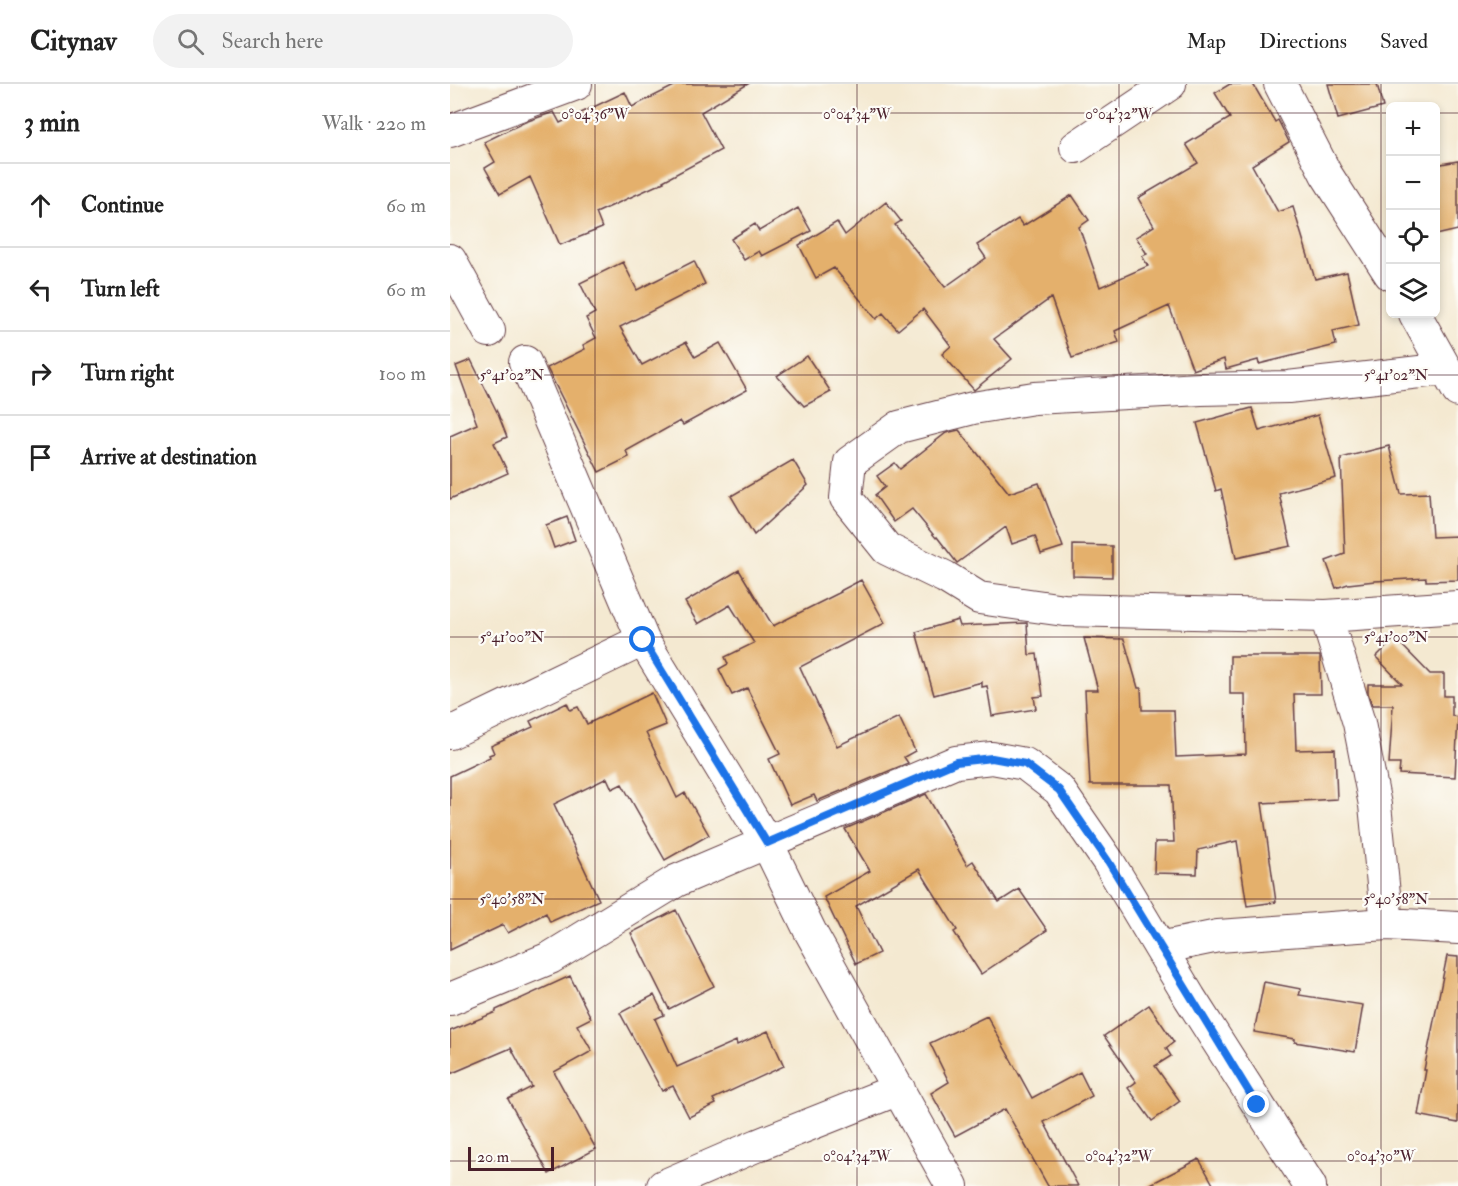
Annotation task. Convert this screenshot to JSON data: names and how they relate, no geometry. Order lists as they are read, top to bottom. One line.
{"scale_bar":"20 m","page":{"header":"Citynav","search":"Search here","nav":["Map","Directions","Saved"],"heading":["3 min","Walk · 220 m"],"map_buttons":["+","−"],"list":[["Continue","60 m"],["Turn left","60 m"],["Turn right","100 m"],"Arrive at destination"],"scale":"20 m"},"coordinates":["0°04'36\"W","0°04'34\"W","0°04'32\"W","5°41'02\"N","5°41'00\"N","5°40'58\"N","0°04'30\"W"]}
